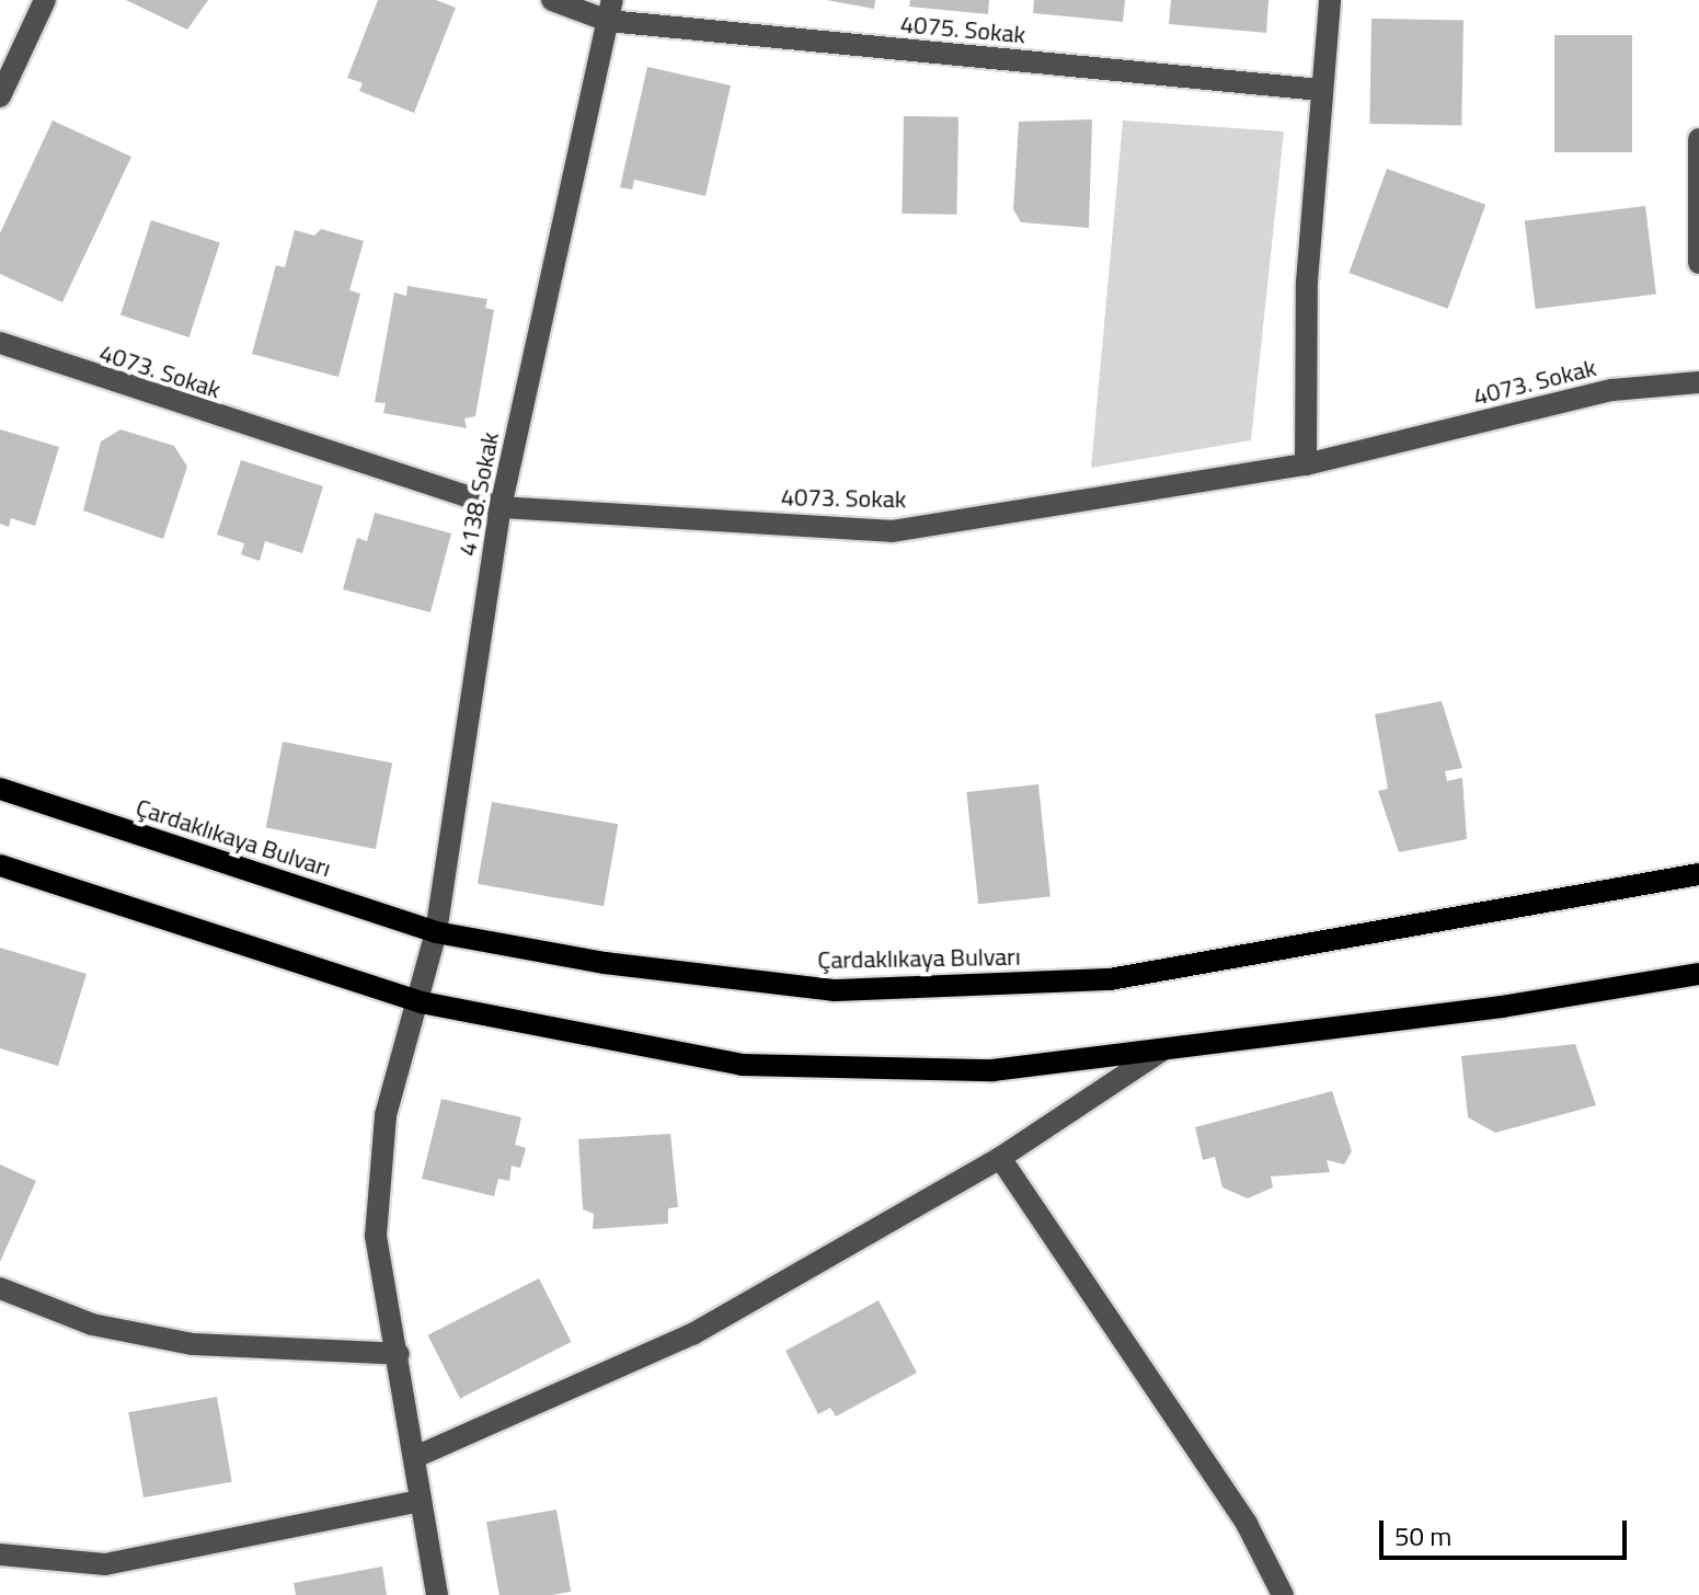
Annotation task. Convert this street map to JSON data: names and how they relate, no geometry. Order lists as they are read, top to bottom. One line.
{"streets":{"main road":["Çardaklıkaya Bulvarı"],"street":["4075. Sokak","4073. Sokak","4138. Sokak"]},"crossings":[["4075. Sokak","4138. Sokak"],["4073. Sokak","4138. Sokak"],["4138. Sokak","Çardaklıkaya Bulvarı"]],"scale_bar":"50 m"}
